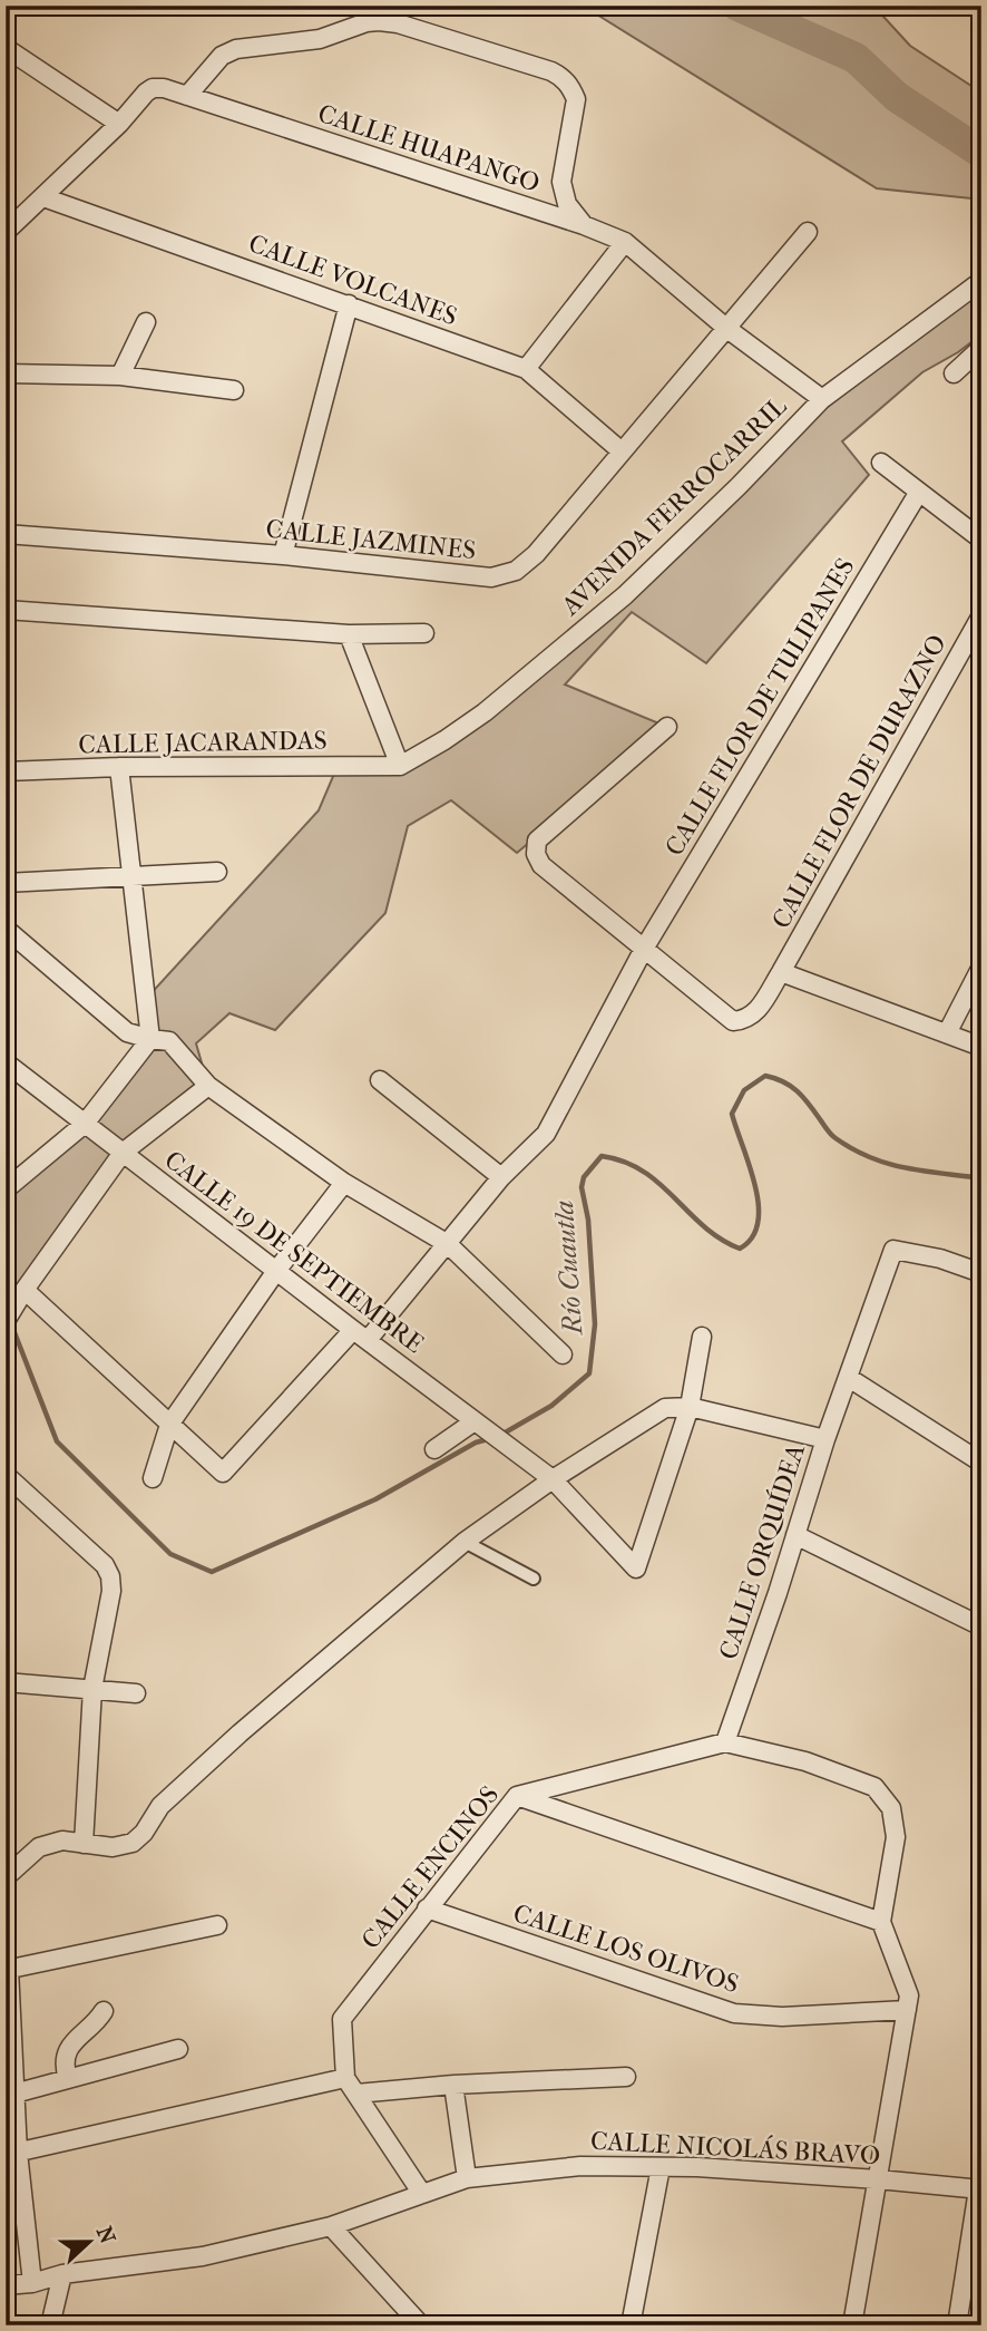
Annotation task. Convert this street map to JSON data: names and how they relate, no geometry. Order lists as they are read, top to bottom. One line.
{"streets":{"street":["CALLE HUAPANGO","CALLE VOLCANES","AVENIDA FERROCARRIL","CALLE JAZMINES","CALLE FLOR DE TULIPANES","CALLE JACARANDAS","CALLE FLOR DE DURAZNO","CALLE 19 DE SEPTIEMBRE","CALLE ORQUÍDEA","CALLE ENCINOS","CALLE LOS OLIVOS","CALLE NICOLÁS BRAVO"]},"crossings":[["CALLE HUAPANGO","AVENIDA FERROCARRIL"],["CALLE HUAPANGO","CALLE JAZMINES"],["CALLE VOLCANES","CALLE JAZMINES"],["AVENIDA FERROCARRIL","CALLE JACARANDAS"],["CALLE FLOR DE TULIPANES","CALLE FLOR DE DURAZNO"],["CALLE FLOR DE TULIPANES","CALLE 19 DE SEPTIEMBRE"],["CALLE ORQUÍDEA","CALLE ENCINOS"],["CALLE ENCINOS","CALLE LOS OLIVOS"]],"water":["Río Cuautla"],"north":"right"}
